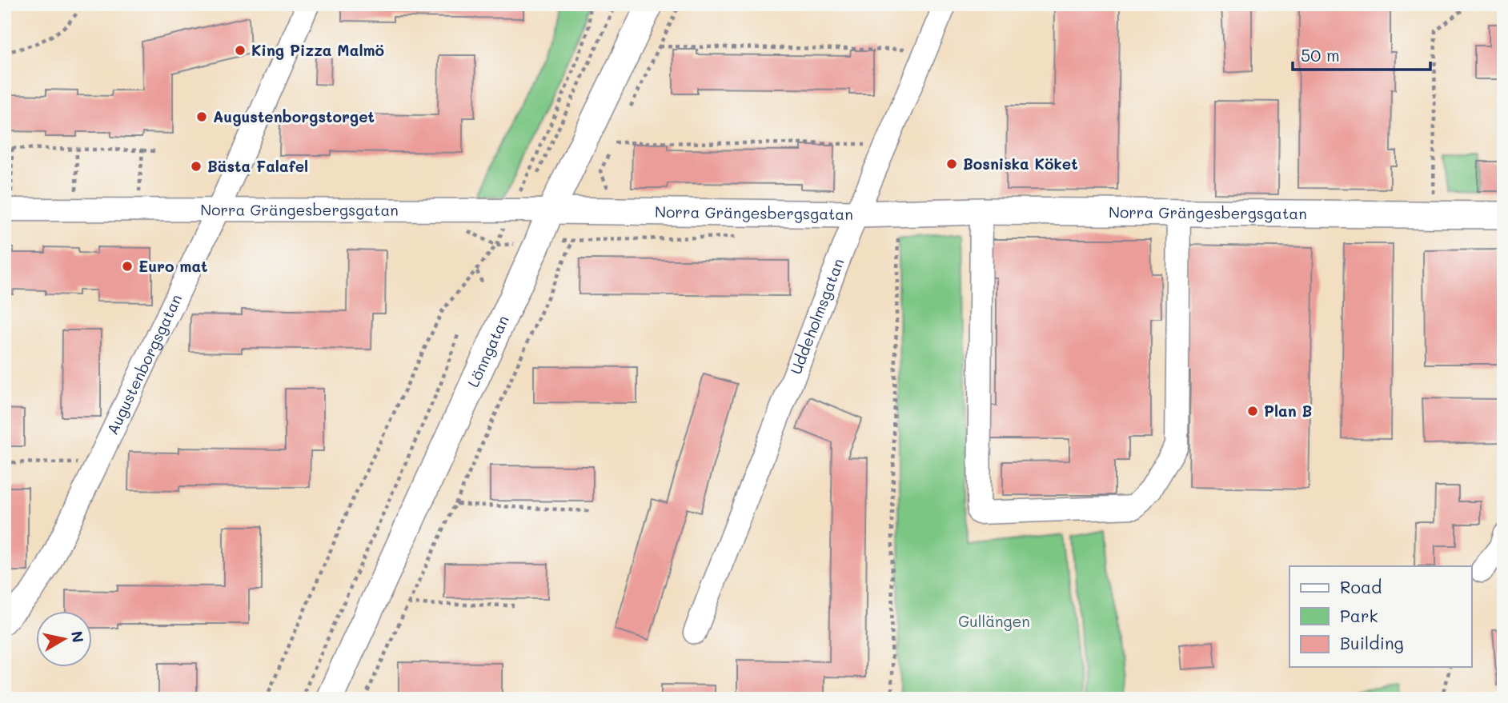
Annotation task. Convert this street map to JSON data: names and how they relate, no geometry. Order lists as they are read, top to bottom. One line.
{"streets":{"street":["Norra Grängesbergsgatan","Uddeholmsgatan","Lönngatan","Augustenborgsgatan"]},"crossings":[["Norra Grängesbergsgatan","Uddeholmsgatan"],["Norra Grängesbergsgatan","Lönngatan"],["Norra Grängesbergsgatan","Augustenborgsgatan"]],"parks":["Gullängen"],"places":["King Pizza Malmö","Augustenborgstorget","Bosniska Köket","Bästa Falafel","Euro mat","Plan B"],"legend":["Road","Park","Building"],"scale_bar":"50 m","north":"right"}
